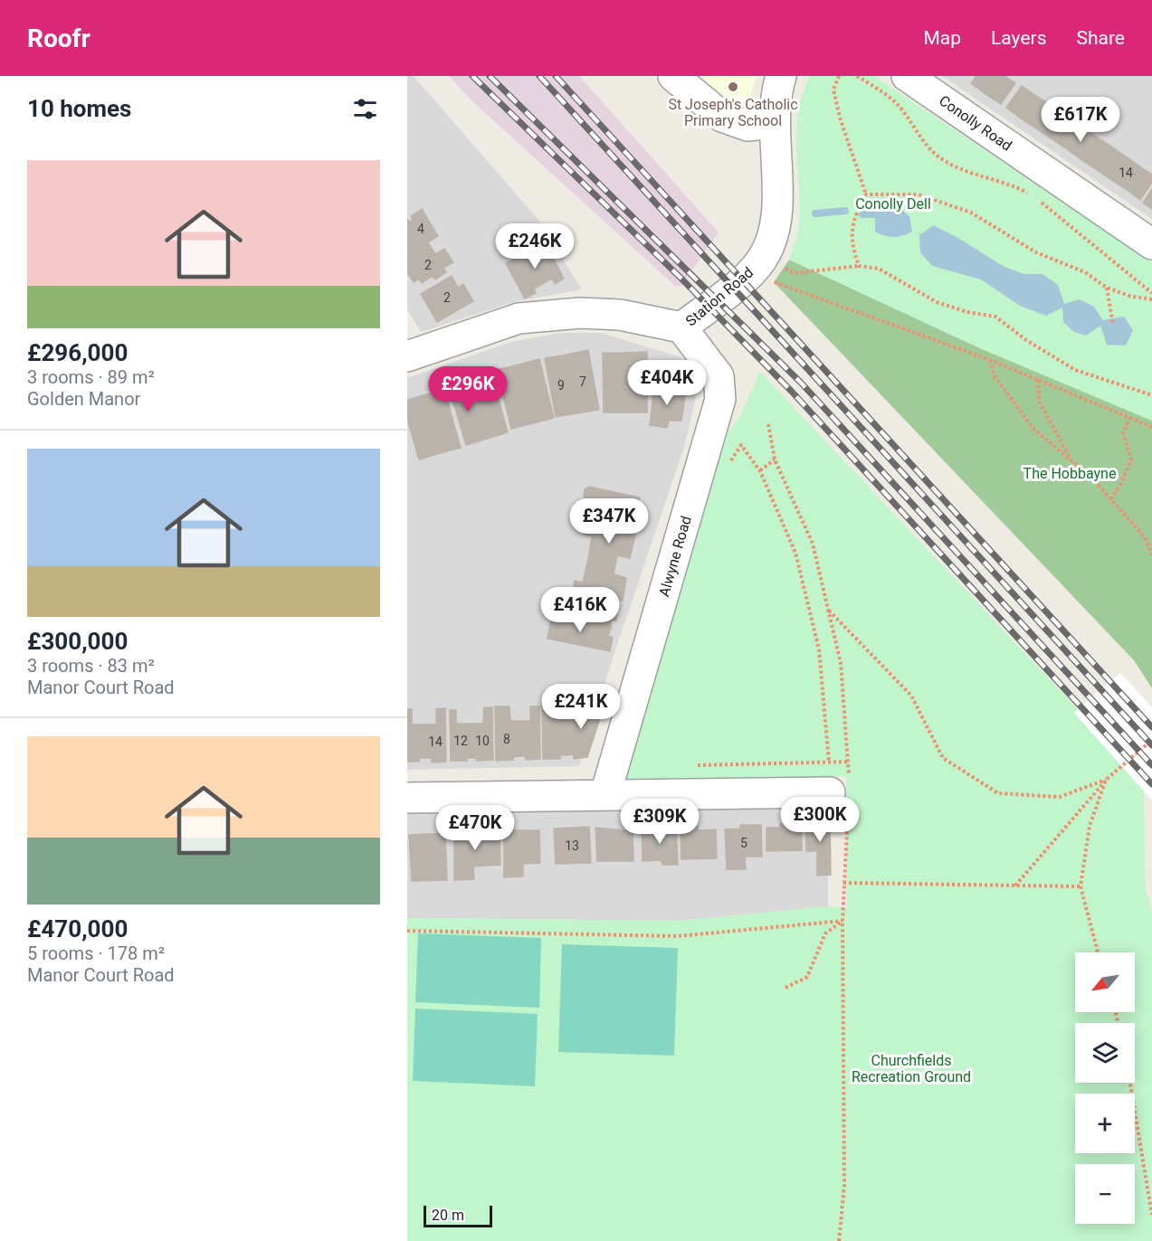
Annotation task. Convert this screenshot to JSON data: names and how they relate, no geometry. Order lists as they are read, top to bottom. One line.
{"streets":{"street":["Conolly Road","Station Road","Alwyne Road"]},"crossings":[["Station Road","Alwyne Road"]],"parks":["Conolly Dell","The Hobbayne","Churchfields Recreation Ground"],"places":["St Joseph's Catholic Primary School"],"house_numbers":["14","4","2","2","7","9","8","12","10","14","5","13"],"scale_bar":"20 m","north":"bottom left","page":{"header":"Roofr","nav":["Map","Layers","Share"],"heading":"10 homes","price":["£617K","£246K","£404K","£296K","£347K","£416K","£241K","£300K","£309K","£470K"],"list":[{"name":"£296,000","note":"3 rooms · 89 m² · Golden Manor"},{"name":"£300,000","note":"3 rooms · 83 m² · Manor Court Road"},{"name":"£470,000","note":"5 rooms · 178 m² · Manor Court Road"}],"map_buttons":["+","−"],"scale":"20 m"}}
